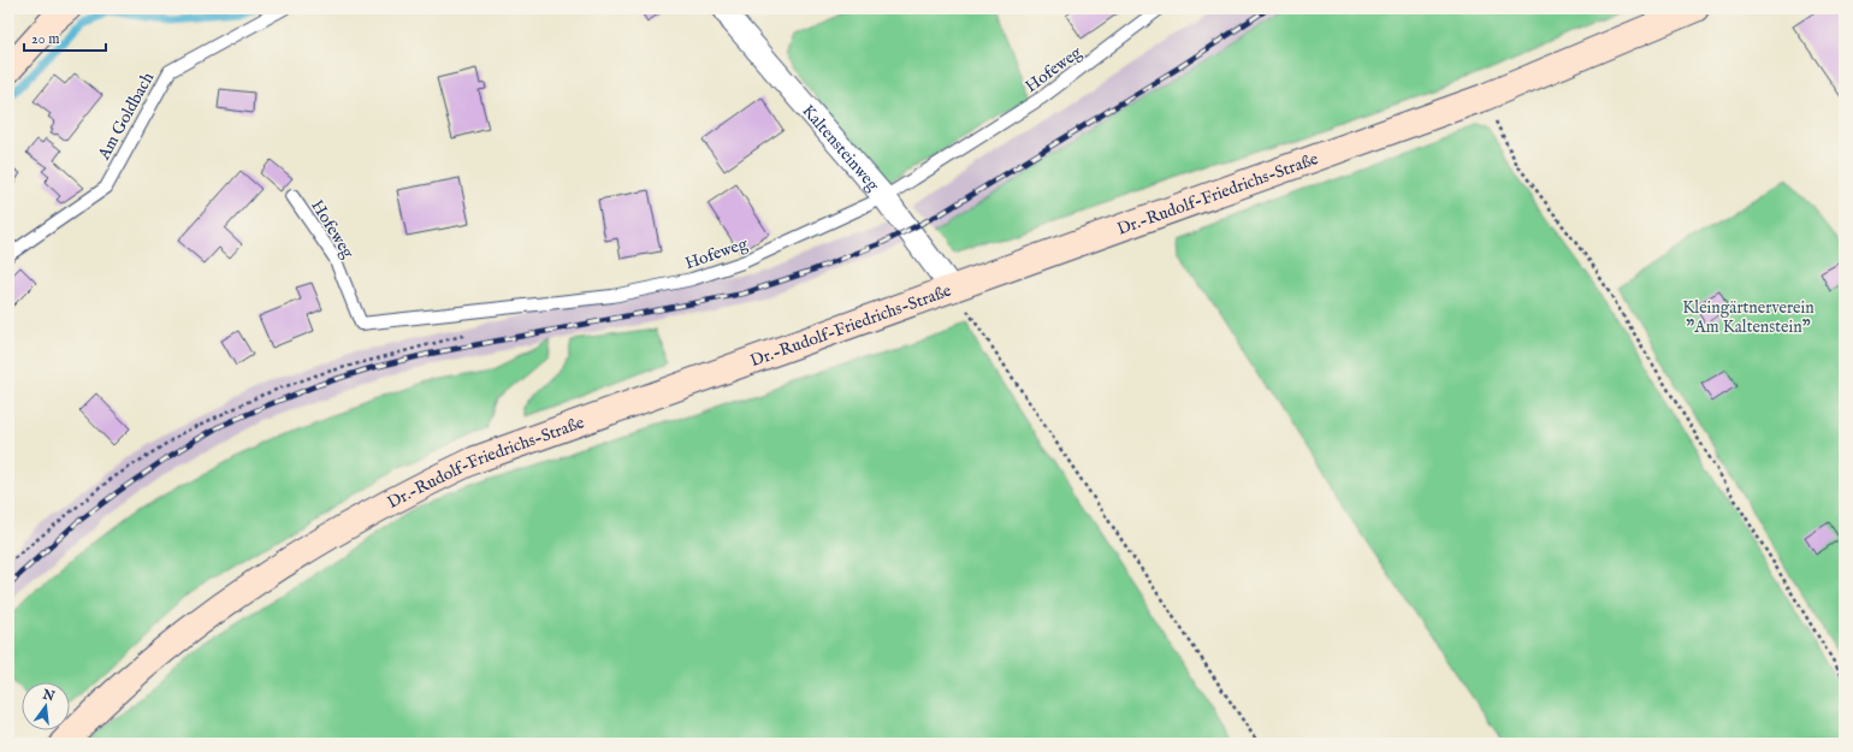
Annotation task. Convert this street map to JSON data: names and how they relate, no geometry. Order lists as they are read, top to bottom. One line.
{"streets":{"main road":["Dr.-Rudolf-Friedrichs-Straße"],"street":["Kaltensteinweg"],"lane":["Hofeweg","Am Goldbach"]},"crossings":[["Hofeweg","Kaltensteinweg"],["Kaltensteinweg","Dr.-Rudolf-Friedrichs-Straße"]],"parks":["Kleingärtnerverein \"Am Kaltenstein\""],"scale_bar":"20 m","north":"top"}
